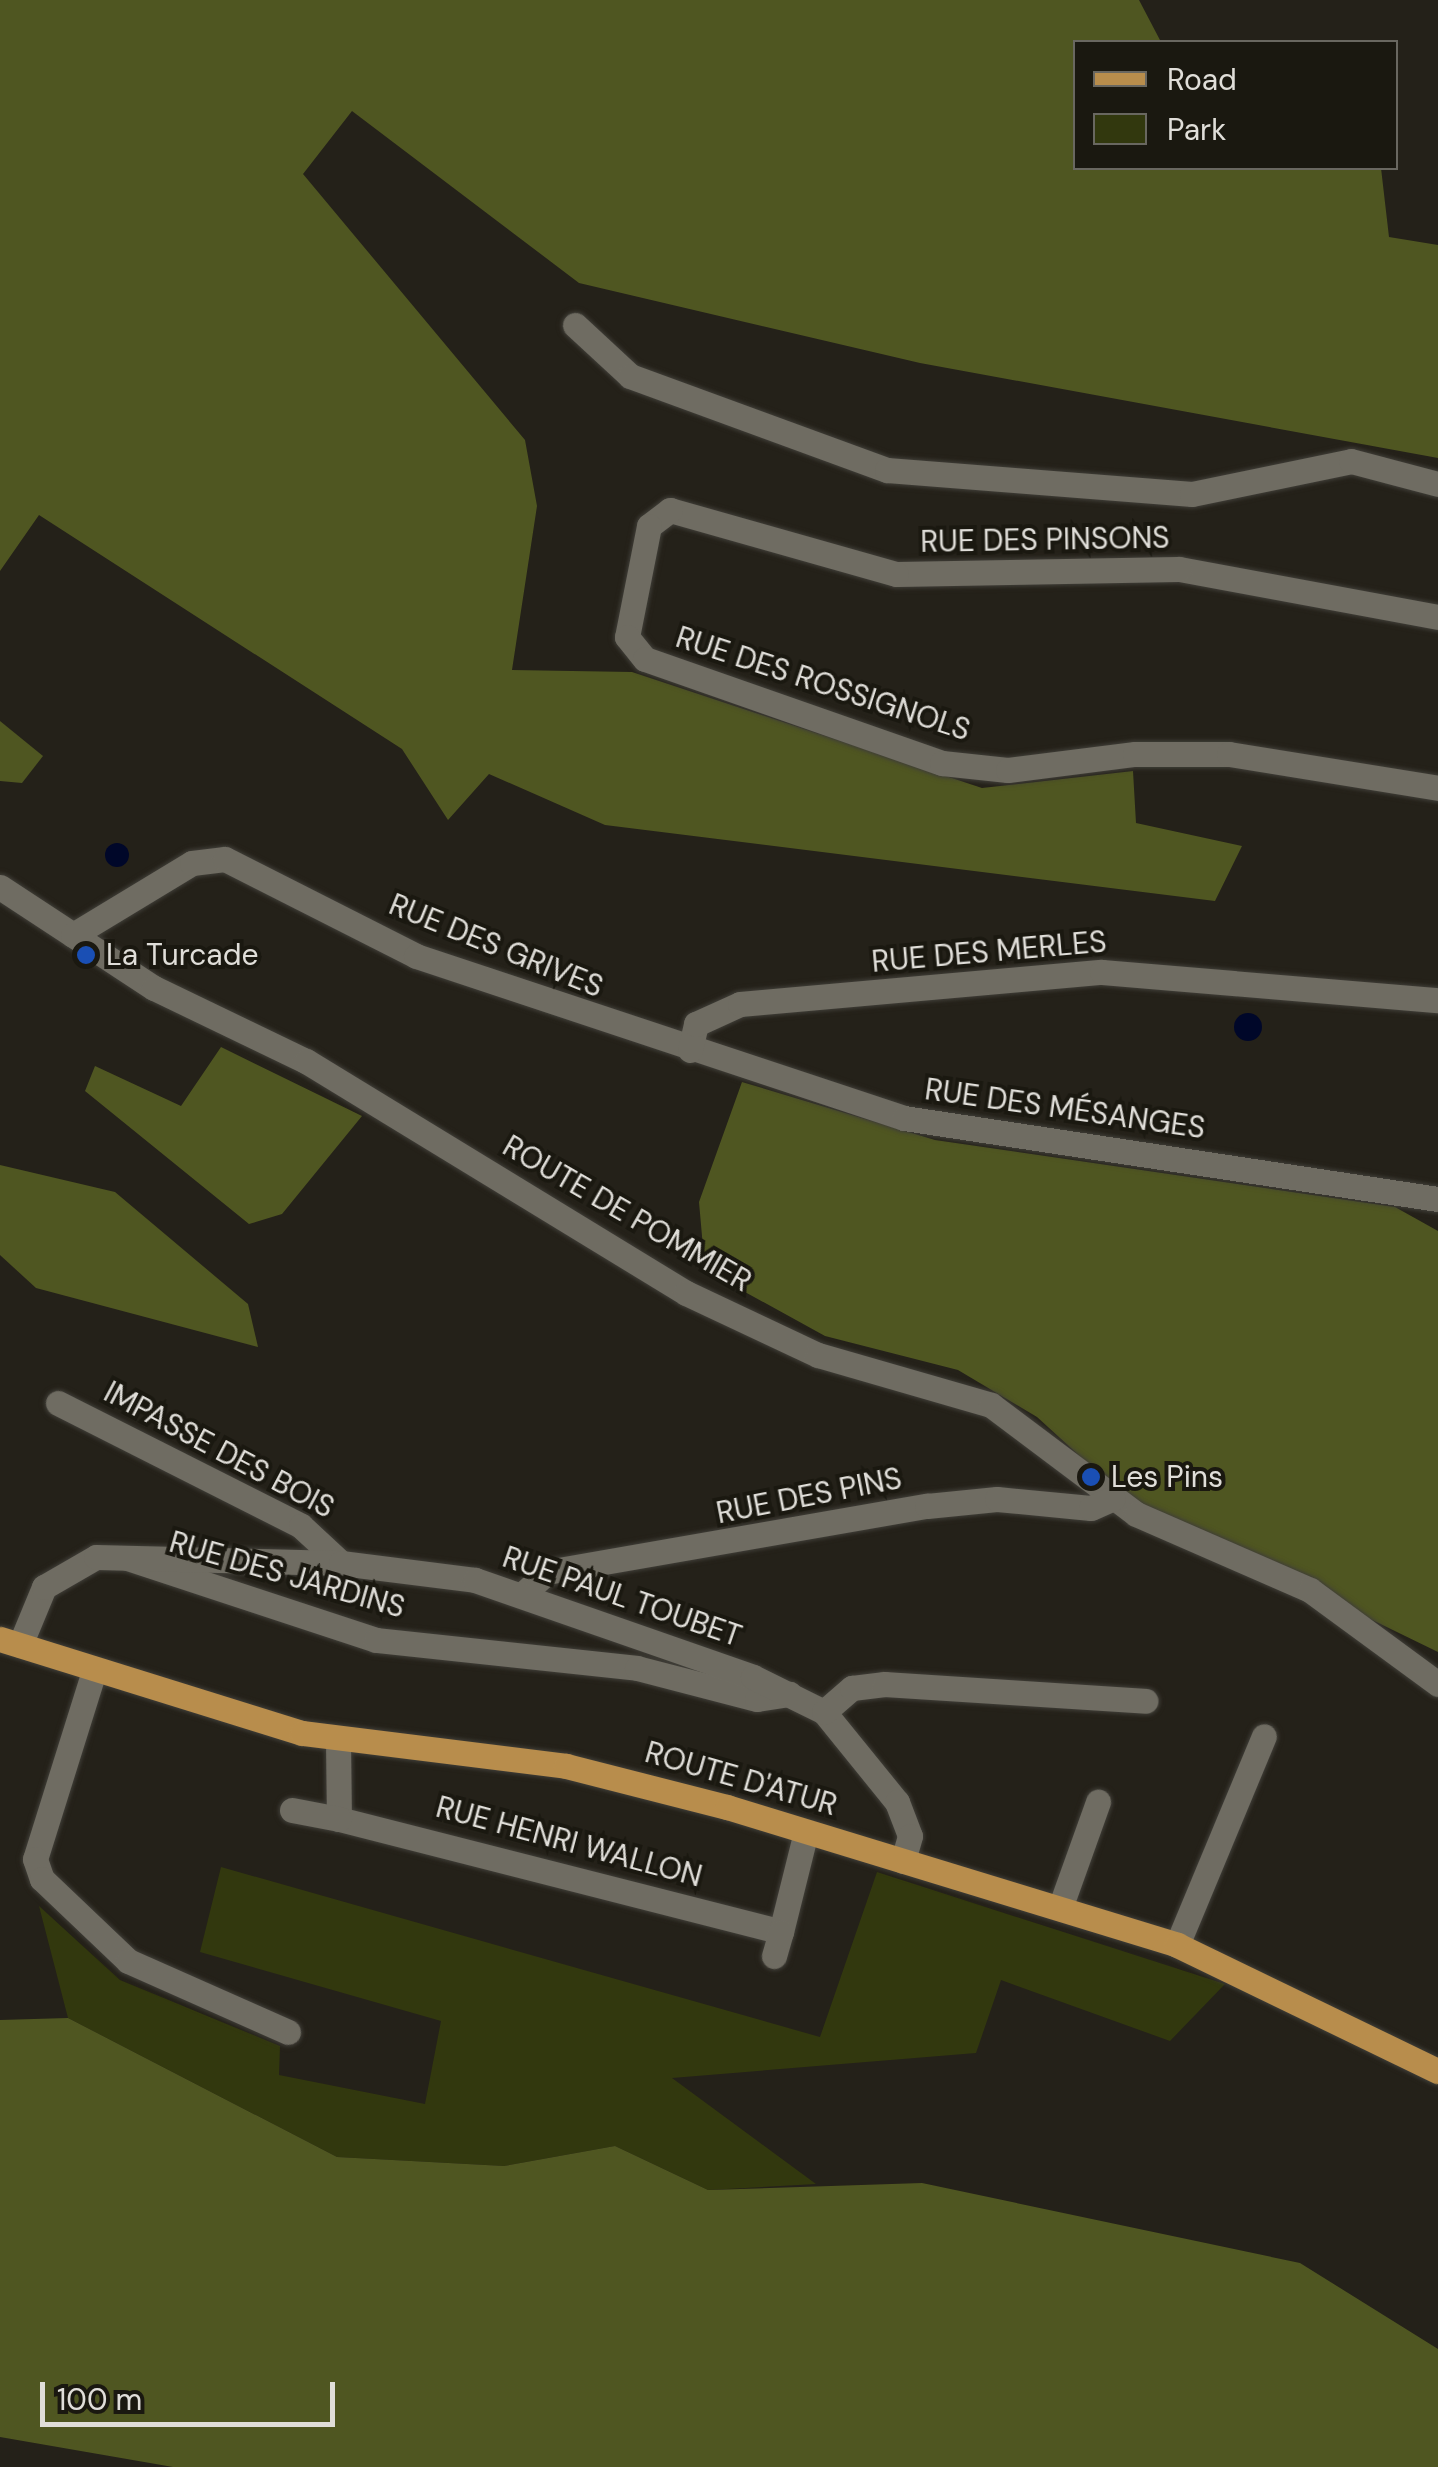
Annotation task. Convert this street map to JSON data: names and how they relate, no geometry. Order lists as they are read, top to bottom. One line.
{"streets":{"main road":["ROUTE D'ATUR"],"street":["RUE DES PINSONS","RUE DES ROSSIGNOLS","RUE DES GRIVES","RUE DES MERLES","RUE DES MÉSANGES","ROUTE DE POMMIER","IMPASSE DES BOIS","RUE DES PINS","RUE DES JARDINS","RUE PAUL TOUBET","RUE HENRI WALLON"]},"crossings":[["RUE DES PINSONS","RUE DES ROSSIGNOLS"],["RUE DES GRIVES","RUE DES MERLES"],["RUE DES GRIVES","RUE DES MÉSANGES"],["RUE DES GRIVES","ROUTE DE POMMIER"],["RUE DES MERLES","RUE DES MÉSANGES"],["ROUTE DE POMMIER","RUE DES PINS"],["IMPASSE DES BOIS","RUE PAUL TOUBET"],["RUE DES PINS","RUE PAUL TOUBET"],["RUE DES JARDINS","RUE PAUL TOUBET"],["RUE PAUL TOUBET","ROUTE D'ATUR"],["ROUTE D'ATUR","RUE HENRI WALLON"]],"places":["La Turcade","Les Pins"],"legend":["Road","Park"],"scale_bar":"100 m"}
